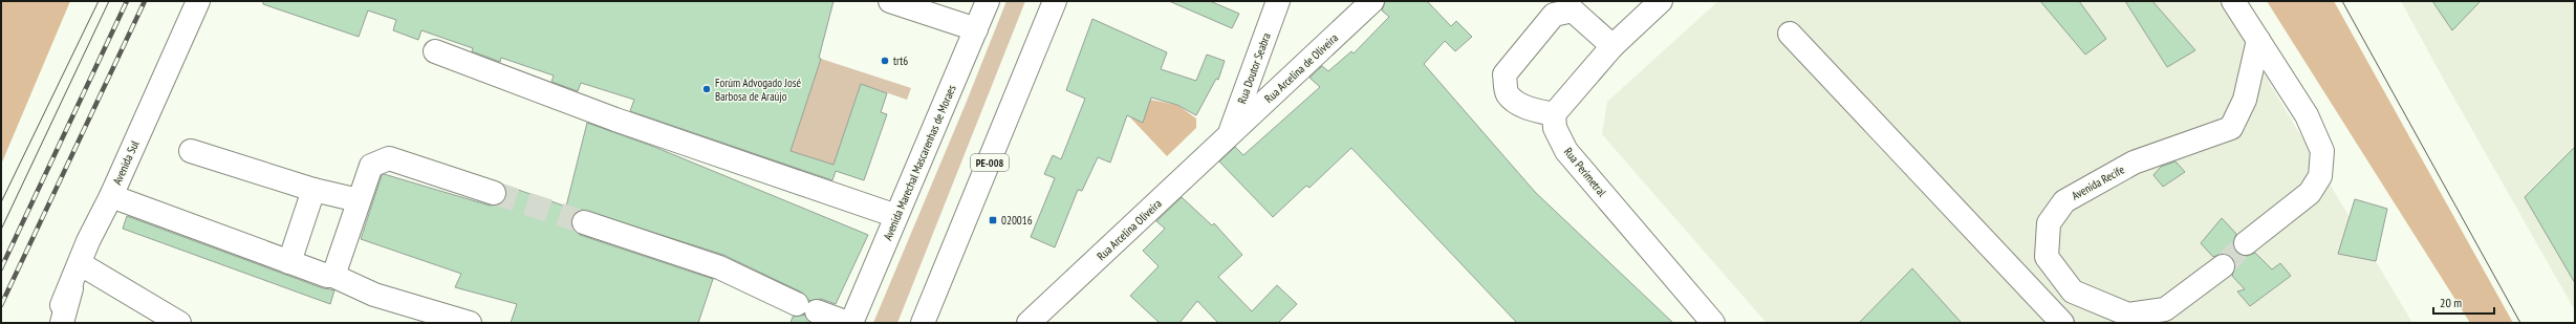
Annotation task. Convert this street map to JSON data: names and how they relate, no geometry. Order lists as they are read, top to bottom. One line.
{"streets":{"main road":["Rua Doutor Seabra","Rua Arcelina de Oliveira","Avenida Sul","Avenida Marechal Mascarenhas de Moraes","PE-008","Rua Perimetral","Avenida Recife","Rua Arcelina Oliveira"]},"crossings":[["Rua Doutor Seabra","Rua Arcelina de Oliveira"],["Rua Doutor Seabra","Rua Arcelina Oliveira"],["Rua Arcelina de Oliveira","Rua Arcelina Oliveira"]],"places":{"other":["trt6","Forúm Advogado José Barbosa de Araújo"],"transit":["020016"]},"scale_bar":"20 m"}
